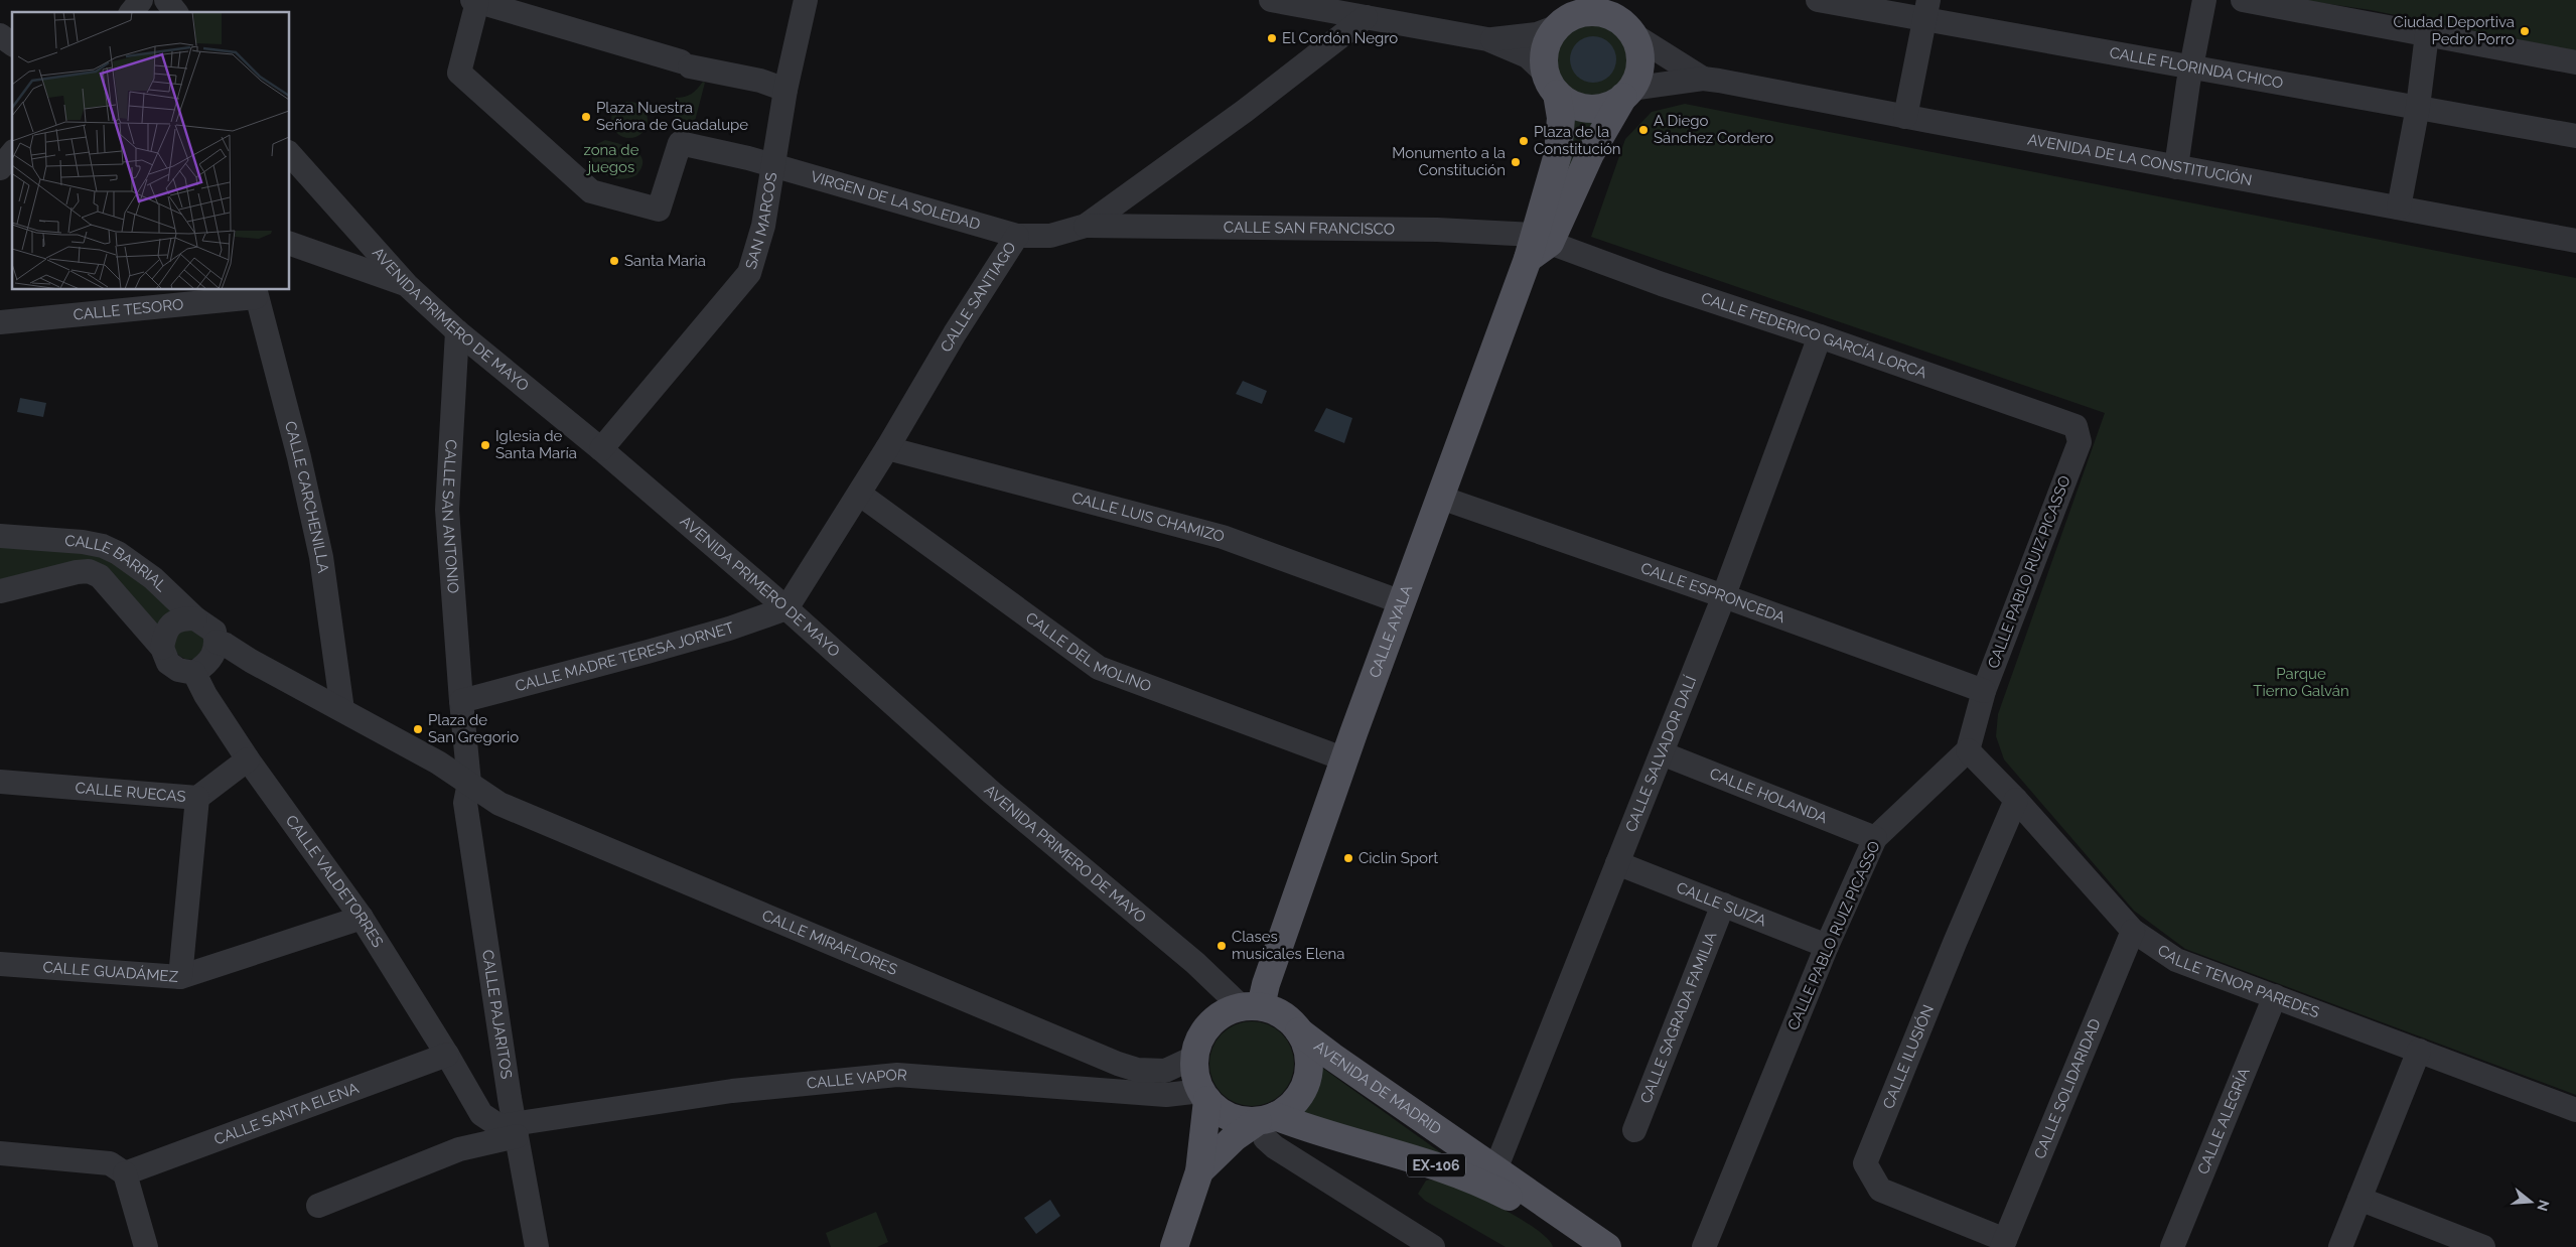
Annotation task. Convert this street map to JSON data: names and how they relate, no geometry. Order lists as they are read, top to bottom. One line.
{"streets":{"main road":["CALLE AYALA","AVENIDA DE MADRID","EX-106"],"street":["CALLE FLORINDA CHICO","AVENIDA DE LA CONSTITUCIÓN","VIRGEN DE LA SOLEDAD","SAN MARCOS","CALLE SAN FRANCISCO","CALLE SANTIAGO","CALLE TESORO","AVENIDA PRIMERO DE MAYO","CALLE FEDERICO GARCÍA LORCA","CALLE CARCHENILLA","CALLE SAN ANTONIO","CALLE LUIS CHAMIZO","CALLE BARRIAL","CALLE PABLO RUIZ PICASSO","CALLE ESPRONCEDA","CALLE DEL MOLINO","CALLE MADRE TERESA JORNET","CALLE SALVADOR DALÍ","CALLE RUECAS","CALLE HOLANDA","CALLE VALDETORRES","CALLE SUIZA","CALLE MIRAFLORES","CALLE GUADÁMEZ","CALLE TENOR PAREDES","CALLE PAJARITOS","CALLE SAGRADA FAMILIA","CALLE ILUSIÓN","CALLE VAPOR","CALLE SOLIDARIDAD","CALLE SANTA ELENA","CALLE ALEGRÍA"]},"crossings":[["VIRGEN DE LA SOLEDAD","SAN MARCOS"],["VIRGEN DE LA SOLEDAD","CALLE SANTIAGO"],["SAN MARCOS","AVENIDA PRIMERO DE MAYO"],["CALLE SAN FRANCISCO","CALLE SANTIAGO"],["CALLE SAN FRANCISCO","CALLE FEDERICO GARCÍA LORCA"],["CALLE SAN FRANCISCO","CALLE AYALA"],["CALLE SANTIAGO","AVENIDA PRIMERO DE MAYO"],["CALLE SANTIAGO","CALLE LUIS CHAMIZO"],["CALLE SANTIAGO","CALLE DEL MOLINO"],["CALLE SANTIAGO","CALLE MADRE TERESA JORNET"],["CALLE TESORO","CALLE CARCHENILLA"],["AVENIDA PRIMERO DE MAYO","CALLE SAN ANTONIO"],["AVENIDA PRIMERO DE MAYO","CALLE AYALA"],["AVENIDA PRIMERO DE MAYO","CALLE MADRE TERESA JORNET"],["AVENIDA PRIMERO DE MAYO","CALLE MIRAFLORES"],["AVENIDA PRIMERO DE MAYO","CALLE VAPOR"],["AVENIDA PRIMERO DE MAYO","AVENIDA DE MADRID"],["CALLE FEDERICO GARCÍA LORCA","CALLE PABLO RUIZ PICASSO"],["CALLE FEDERICO GARCÍA LORCA","CALLE AYALA"],["CALLE FEDERICO GARCÍA LORCA","CALLE SALVADOR DALÍ"],["CALLE CARCHENILLA","CALLE BARRIAL"],["CALLE SAN ANTONIO","CALLE MADRE TERESA JORNET"],["CALLE LUIS CHAMIZO","CALLE AYALA"],["CALLE BARRIAL","CALLE VALDETORRES"],["CALLE PABLO RUIZ PICASSO","CALLE ESPRONCEDA"],["CALLE PABLO RUIZ PICASSO","CALLE HOLANDA"],["CALLE PABLO RUIZ PICASSO","CALLE SUIZA"],["CALLE PABLO RUIZ PICASSO","CALLE TENOR PAREDES"],["CALLE ESPRONCEDA","CALLE AYALA"],["CALLE ESPRONCEDA","CALLE SALVADOR DALÍ"],["CALLE AYALA","CALLE DEL MOLINO"],["CALLE AYALA","CALLE MIRAFLORES"],["CALLE AYALA","CALLE VAPOR"],["CALLE AYALA","AVENIDA DE MADRID"],["CALLE SALVADOR DALÍ","CALLE HOLANDA"],["CALLE SALVADOR DALÍ","CALLE SUIZA"],["CALLE SALVADOR DALÍ","AVENIDA DE MADRID"],["CALLE RUECAS","CALLE VALDETORRES"],["CALLE VALDETORRES","CALLE GUADÁMEZ"],["CALLE VALDETORRES","CALLE PAJARITOS"],["CALLE VALDETORRES","CALLE VAPOR"],["CALLE VALDETORRES","CALLE SANTA ELENA"],["CALLE SUIZA","CALLE SAGRADA FAMILIA"],["CALLE MIRAFLORES","CALLE PAJARITOS"],["CALLE MIRAFLORES","CALLE VAPOR"],["CALLE MIRAFLORES","AVENIDA DE MADRID"],["CALLE TENOR PAREDES","CALLE ILUSIÓN"],["CALLE TENOR PAREDES","CALLE SOLIDARIDAD"],["CALLE TENOR PAREDES","CALLE ALEGRÍA"],["CALLE PAJARITOS","CALLE VAPOR"],["CALLE ILUSIÓN","CALLE SOLIDARIDAD"],["CALLE VAPOR","AVENIDA DE MADRID"]],"parks":["zona de juegos","Parque Tierno Galván"],"places":["Ciudad Deportiva Pedro Porro","El Cordón Negro","Plaza Nuestra Señora de Guadalupe","A Diego Sánchez Cordero","Plaza de la Constitución","Monumento a la Constitución","Santa Maria","Iglesia de Santa María","Plaza de San Gregorio","Ciclin Sport","Clases musicales Elena"],"north":"right"}
